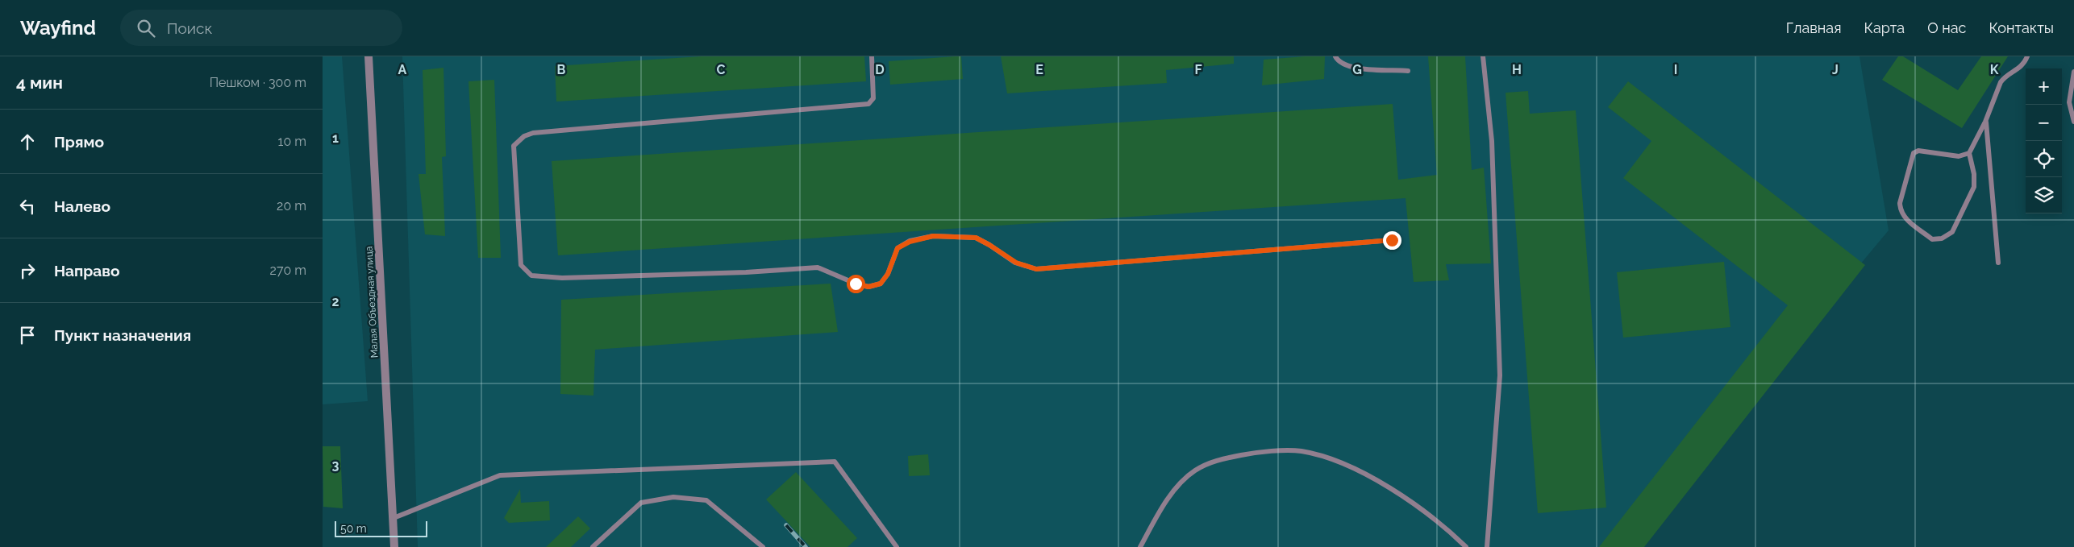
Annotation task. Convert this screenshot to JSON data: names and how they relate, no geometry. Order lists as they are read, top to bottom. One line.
{"streets":{"street":["Малая Объездная улица"]},"scale_bar":"50 m","page":{"header":"Wayfind","search":"Поиск","nav":["Главная","Карта","О нас","Контакты"],"heading":["4 мин","Пешком · 300 m"],"map_buttons":["+","−"],"list":[["Прямо","10 m"],["Налево","20 m"],["Направо","270 m"],"Пункт назначения"],"scale":"50 m"},"grid":{"columns":["A","B","C","D","E","F","G","H","I","J","K"],"rows":["1","2","3"]}}
